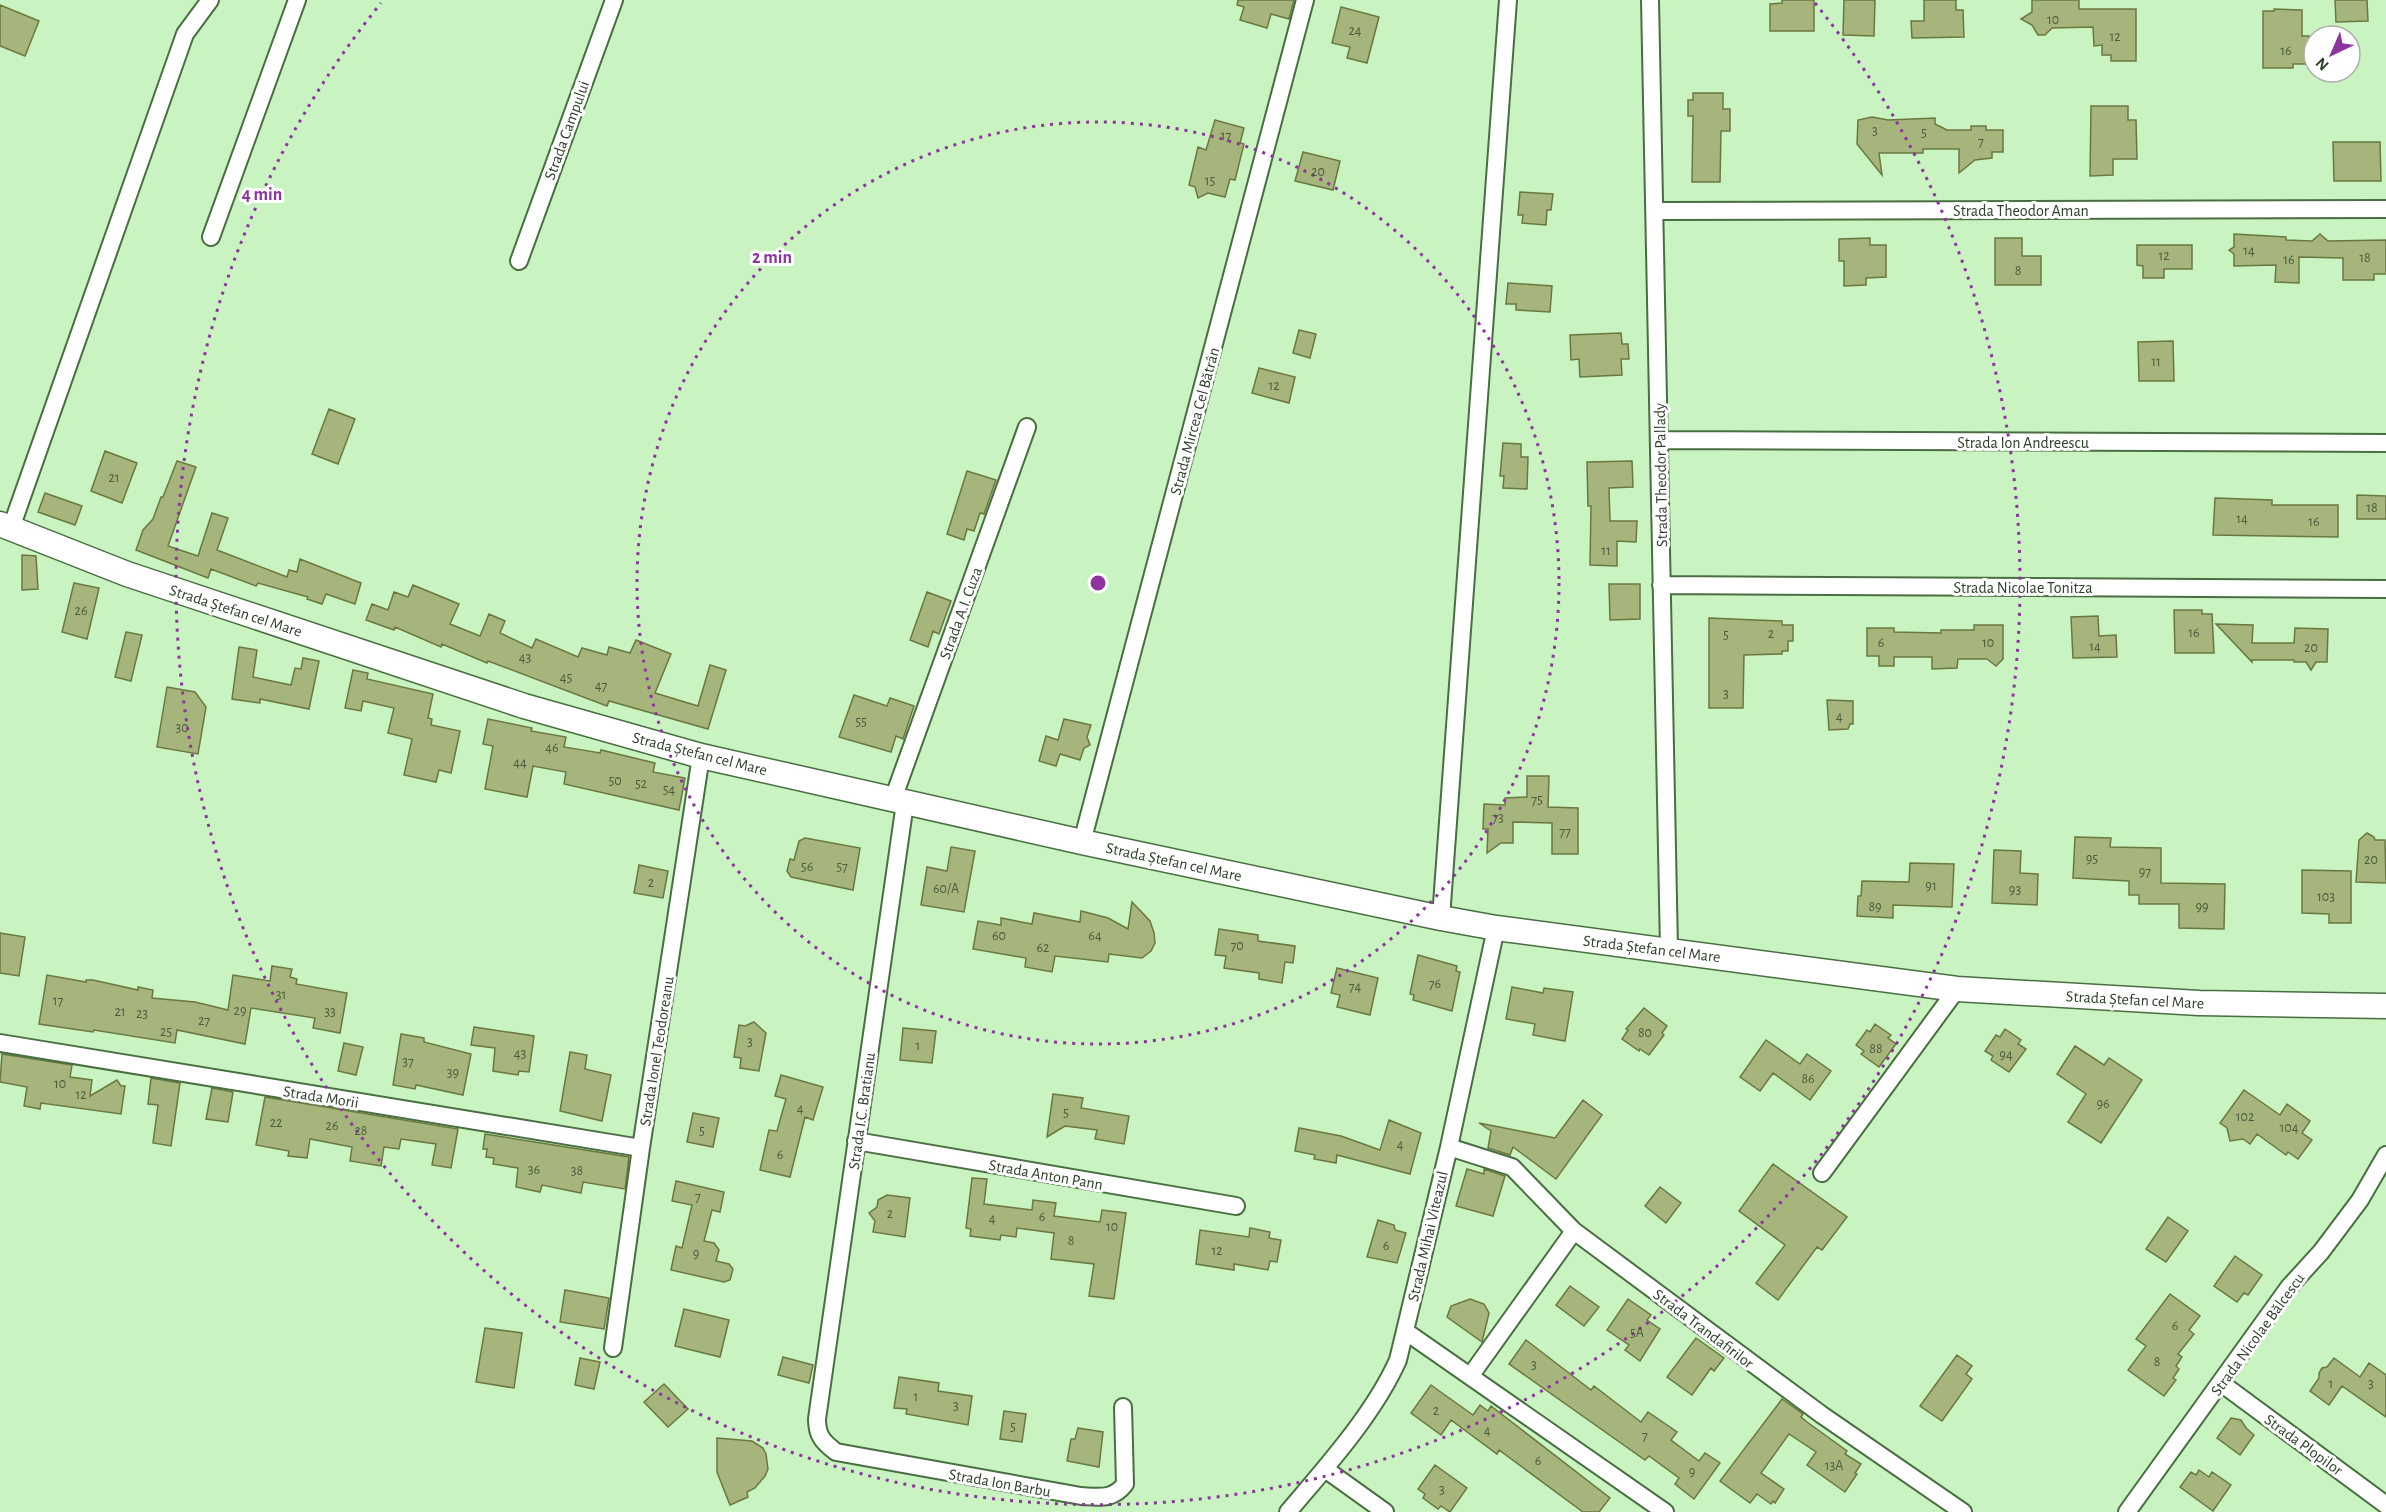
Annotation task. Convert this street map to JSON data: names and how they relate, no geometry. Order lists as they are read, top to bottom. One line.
{"streets":{"street":["Strada Campului","Strada Theodor Aman","Strada Mircea Cel Bătrân","Strada Ion Andreescu","Strada Theodor Pallady","Strada Nicolae Tonitza","Strada Ștefan cel Mare","Strada A.I. Cuza","Strada Ionel Teodoreanu","Strada Morii","Strada I.C. Bratianu","Strada Anton Pann","Strada Mihai Viteazul","Strada Trandafirilor","Strada Nicolae Bălcescu","Strada Plopilor","Strada Ion Barbu"]},"crossings":[["Strada Theodor Aman","Strada Theodor Pallady"],["Strada Mircea Cel Bătrân","Strada Ștefan cel Mare"],["Strada Ion Andreescu","Strada Theodor Pallady"],["Strada Theodor Pallady","Strada Nicolae Tonitza"],["Strada Theodor Pallady","Strada Ștefan cel Mare"],["Strada Ștefan cel Mare","Strada A.I. Cuza"],["Strada Ștefan cel Mare","Strada Ionel Teodoreanu"],["Strada Ștefan cel Mare","Strada I.C. Bratianu"],["Strada Ștefan cel Mare","Strada Mihai Viteazul"],["Strada A.I. Cuza","Strada I.C. Bratianu"],["Strada Ionel Teodoreanu","Strada Morii"],["Strada I.C. Bratianu","Strada Anton Pann"],["Strada I.C. Bratianu","Strada Ion Barbu"],["Strada Mihai Viteazul","Strada Trandafirilor"],["Strada Nicolae Bălcescu","Strada Plopilor"]],"house_numbers":["10","24","12","16","3","5","17","7","20","15","14","12","18","16","8","11","12","21","18","14","16","11","26","16","2","5","6","10","14","20","43","45","47","3","4","55","30","46","44","50","52","54","75","73","77","95","20","56","57","97","2","91","60/A","93","103","89","99","60","64","70","62","76","74","31","17","29","21","33","23","27","25","80","3","1","88","43","94","37","39","86","10","12","96","4","5","102","22","26","104","28","5","4","6","36","38","7","2","6","4","10","8","6","12","9","6","5A","8","3","1","3","1","3","2","5","4","7","6","13A","9","3"],"north":"bottom left","rings":["4 min","2 min"]}
